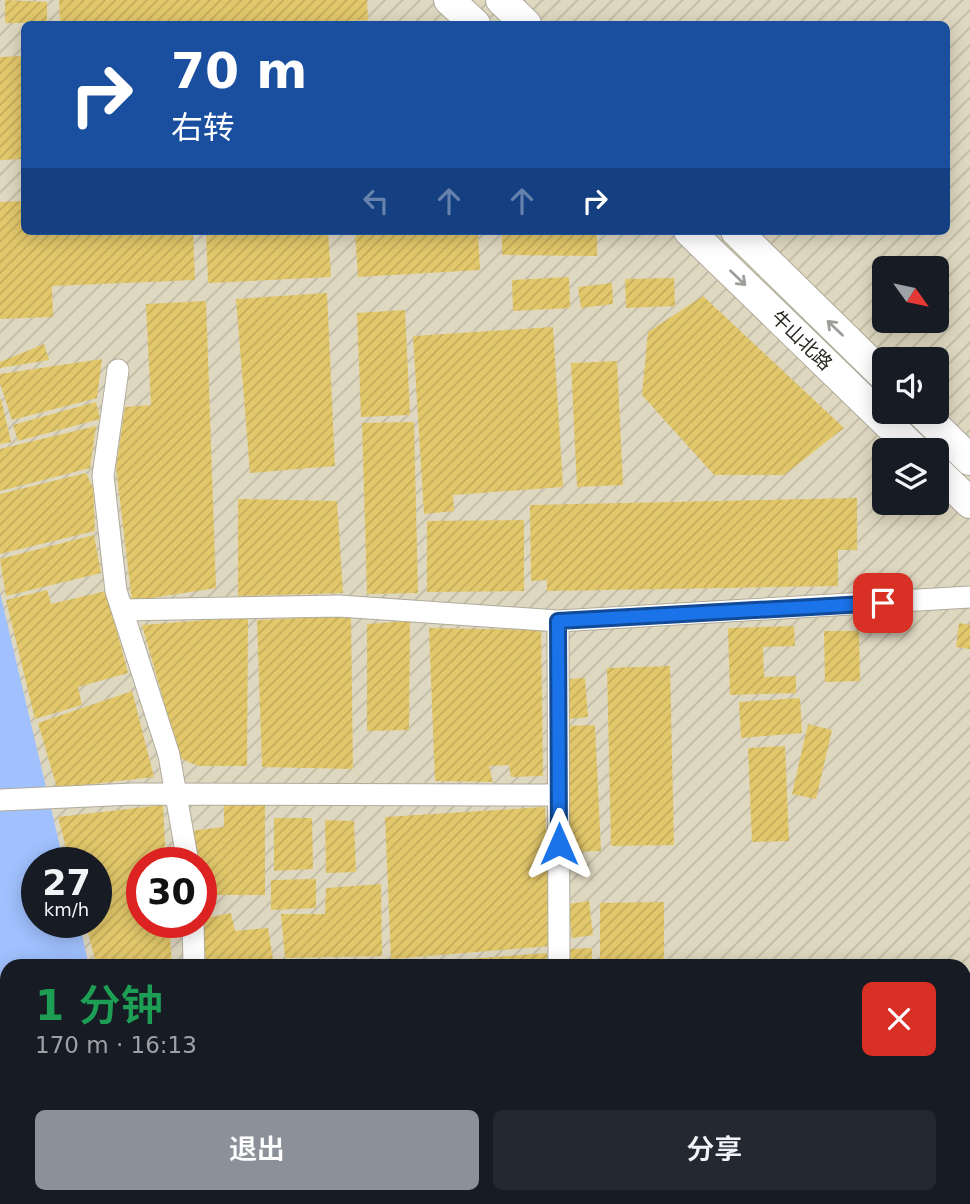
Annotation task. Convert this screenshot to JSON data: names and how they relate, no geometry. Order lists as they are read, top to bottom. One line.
{"streets":{"main road":["牛山北路"]},"north":"bottom right","page":{"turn":["70 m","右转"],"speed":"27 km/h","limit":"30","heading":["1 分钟","170 m · 16:13"],"buttons":["退出","分享"]}}
